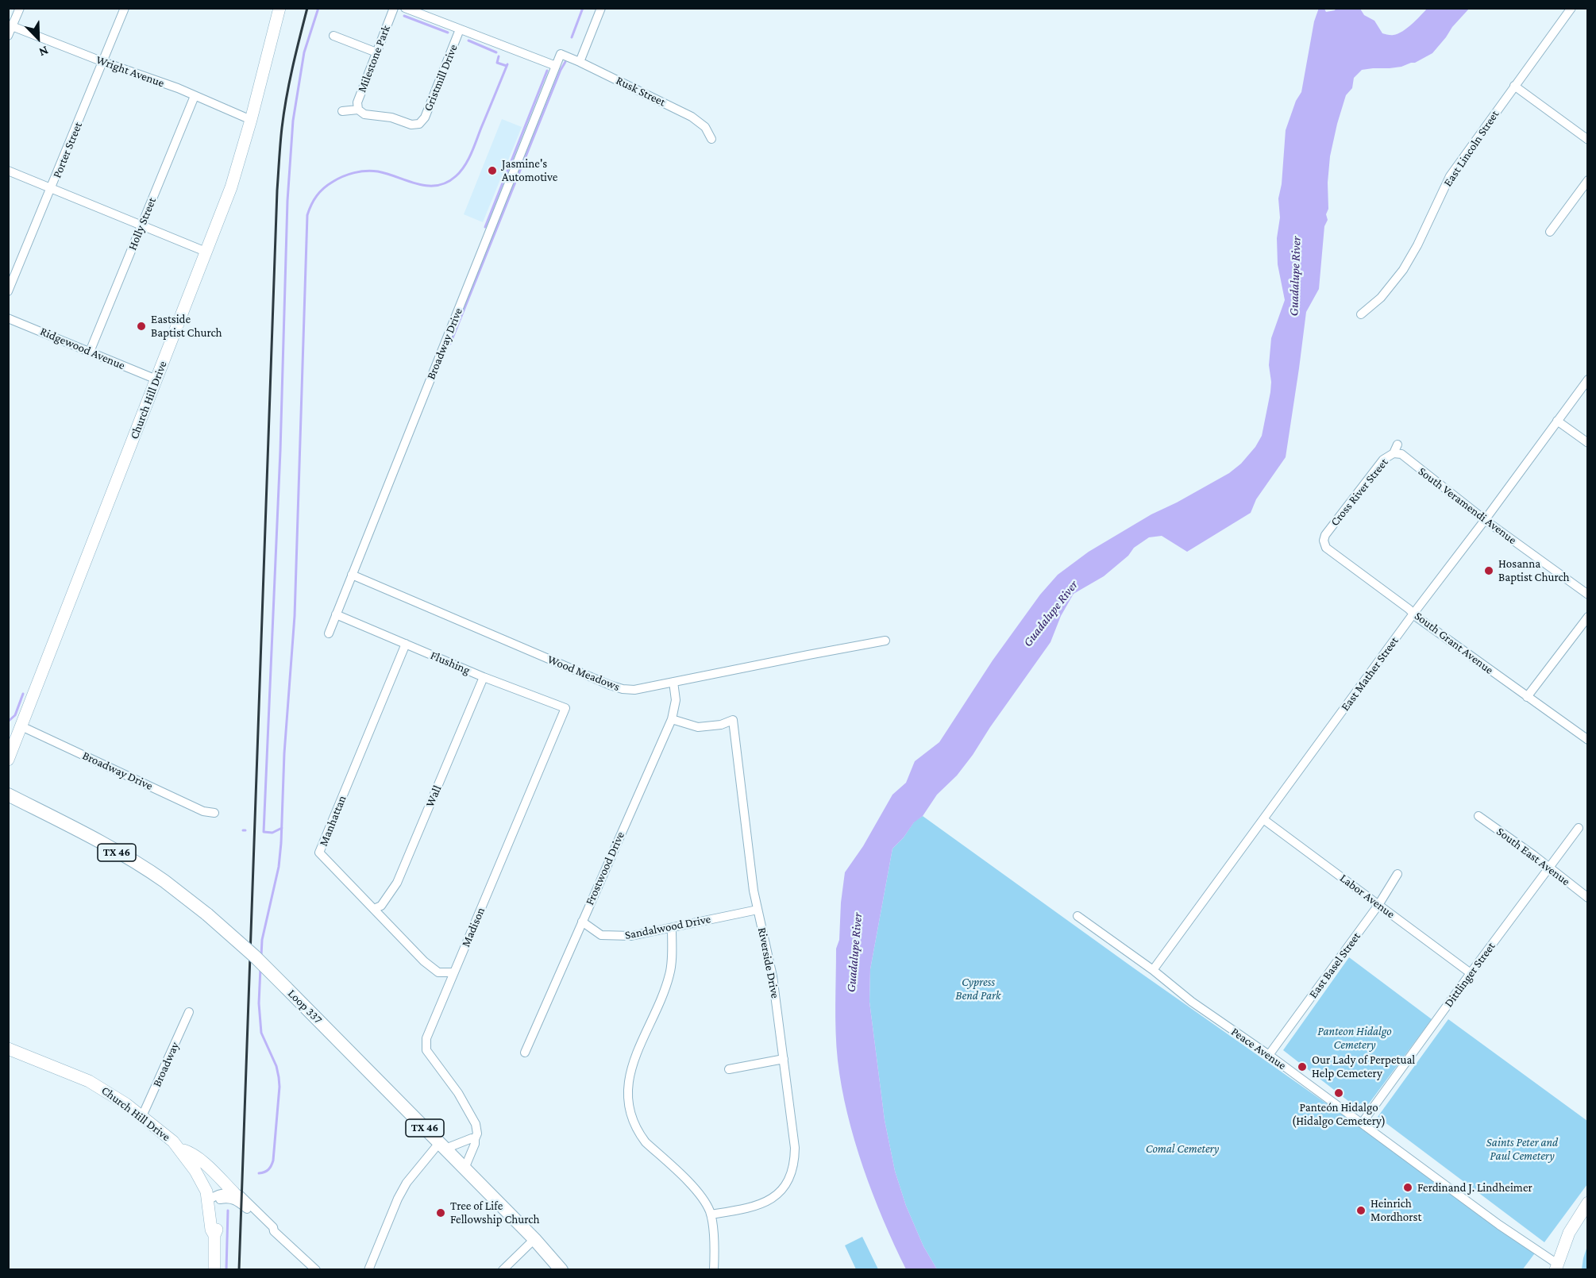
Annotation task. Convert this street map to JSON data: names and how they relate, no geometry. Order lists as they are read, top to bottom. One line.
{"streets":{"main road":["TX 46","Loop 337"],"street":["Milestone Park","Wright Avenue","Gristmill Drive","Rusk Street","East Lincoln Street","Porter Street","Holly Street","Broadway Drive","Ridgewood Avenue","Church Hill Drive","Cross River Street","South Veramendi Avenue","South Grant Avenue","Flushing","Wood Meadows","East Mather Street","Wall","Manhattan","South East Avenue","Frostwood Drive","Labor Avenue","Madison","Sandalwood Drive","Riverside Drive","East Basel Street","Dittlinger Street","Peace Avenue","Broadway"]},"crossings":[["Milestone Park","Gristmill Drive"],["Wright Avenue","Porter Street"],["Wright Avenue","Holly Street"],["Wright Avenue","Church Hill Drive"],["Rusk Street","Broadway Drive"],["Holly Street","Ridgewood Avenue"],["Broadway Drive","Church Hill Drive"],["Broadway Drive","Flushing"],["Broadway Drive","Wood Meadows"],["Ridgewood Avenue","Church Hill Drive"],["Church Hill Drive","Broadway"],["Cross River Street","South Veramendi Avenue"],["Cross River Street","South Grant Avenue"],["South Veramendi Avenue","East Mather Street"],["South Grant Avenue","East Mather Street"],["Flushing","Wall"],["Flushing","Manhattan"],["Flushing","Madison"],["Wood Meadows","Frostwood Drive"],["East Mather Street","Labor Avenue"],["East Mather Street","Peace Avenue"],["Wall","Manhattan"],["Manhattan","Madison"],["South East Avenue","Dittlinger Street"],["Frostwood Drive","Sandalwood Drive"],["Frostwood Drive","Riverside Drive"],["Labor Avenue","East Basel Street"],["Labor Avenue","Dittlinger Street"],["Madison","Loop 337"],["Sandalwood Drive","Riverside Drive"],["East Basel Street","Peace Avenue"],["Dittlinger Street","Peace Avenue"]],"water":["Guadalupe River"],"parks":["Cypress Bend Park","Panteon Hidalgo Cemetery","Saints Peter and Paul Cemetery","Comal Cemetery"],"places":["Jasmine's Automotive","Eastside Baptist Church","Hosanna Baptist Church","Our Lady of Perpetual Help Cemetery","Panteón Hidalgo (Hidalgo Cemetery)","Ferdinand J. Lindheimer","Heinrich Mordhorst","Tree of Life Fellowship Church"],"north":"bottom right"}
